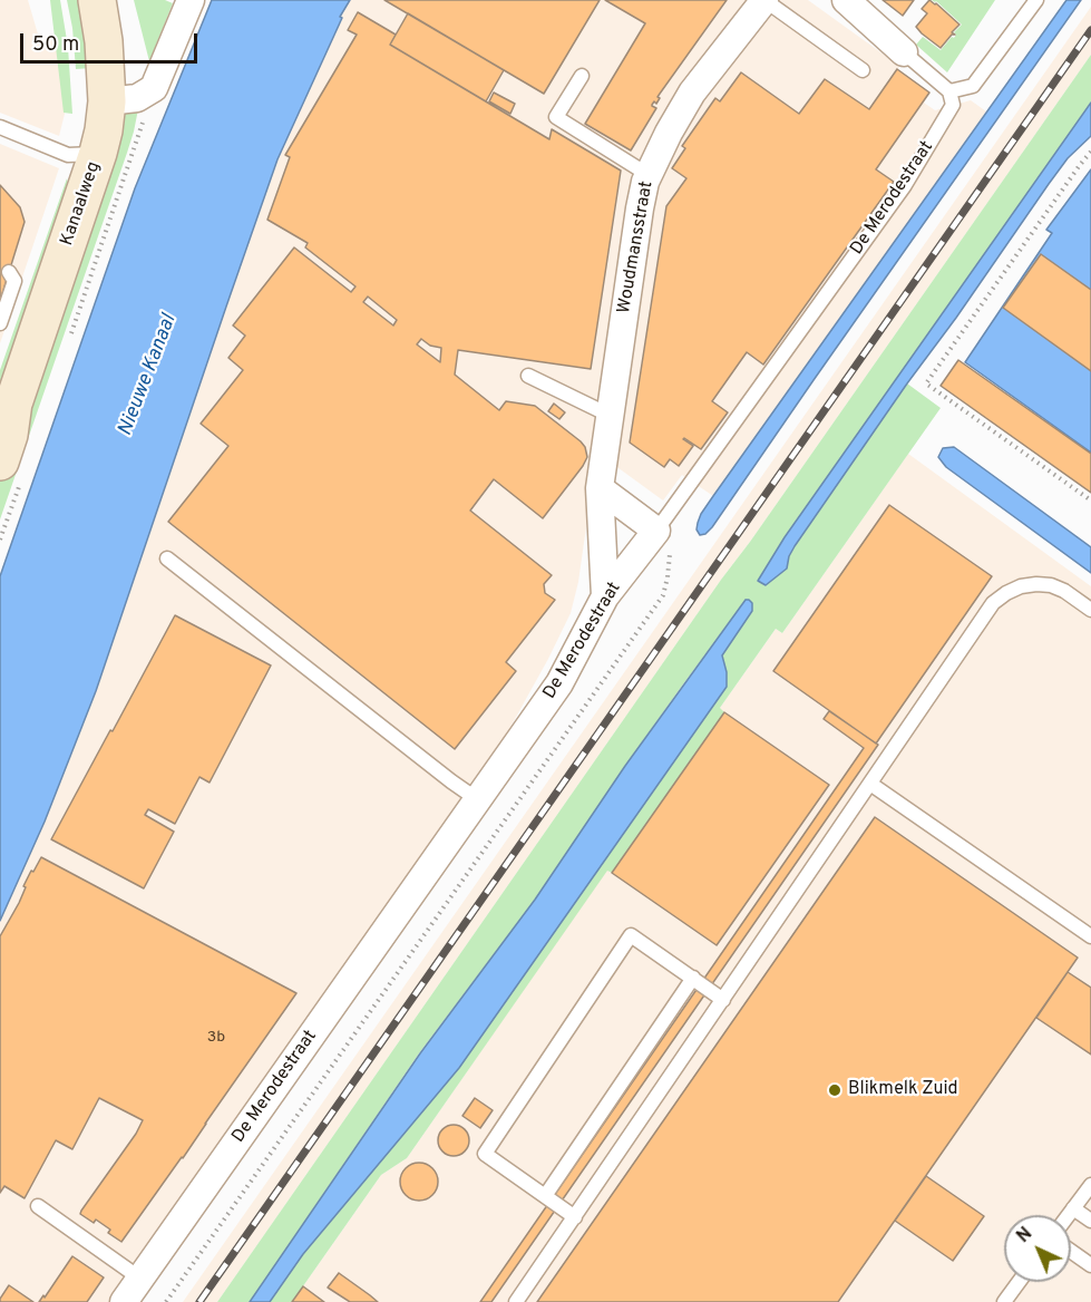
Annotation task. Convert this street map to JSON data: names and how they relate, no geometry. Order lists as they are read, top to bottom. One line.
{"streets":{"main road":["Kanaalweg"],"street":["De Merodestraat","Woudmansstraat"]},"crossings":[["De Merodestraat","Woudmansstraat"]],"water":["Nieuwe Kanaal"],"places":["Blikmelk Zuid"],"house_numbers":["3b"],"scale_bar":"50 m","north":"top left"}
